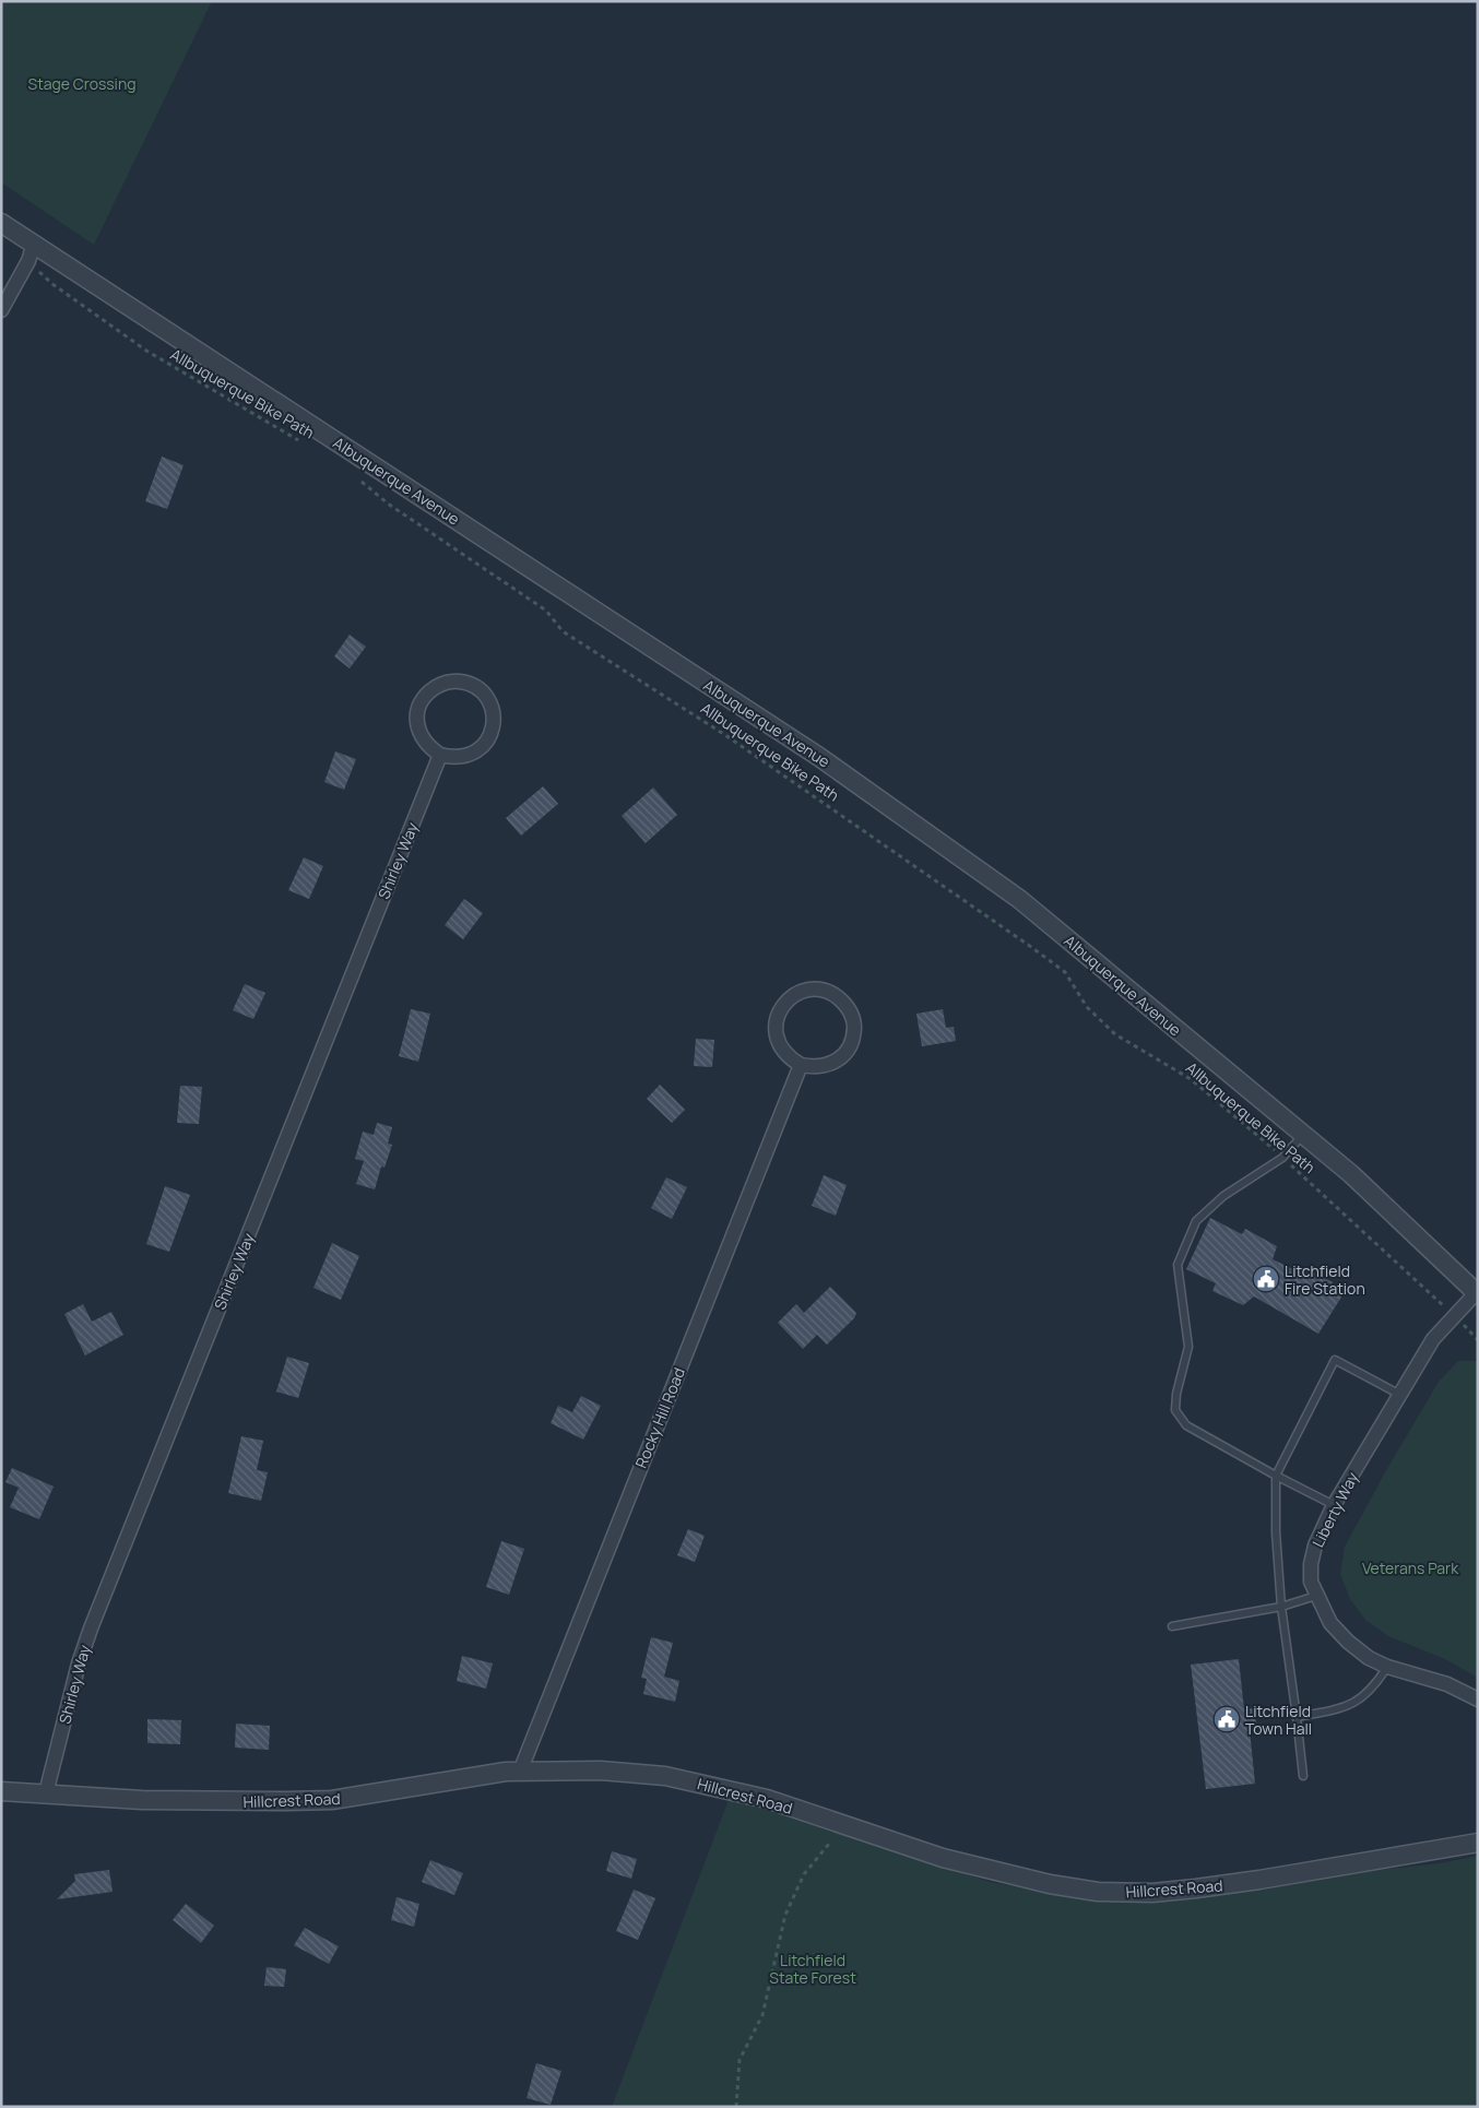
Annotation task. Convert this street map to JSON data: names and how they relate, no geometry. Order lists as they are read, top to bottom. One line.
{"streets":{"street":["Albuquerque Avenue","Shirley Way","Rocky Hill Road","Liberty Way","Hillcrest Road"],"path":["Allbuquerque Bike Path"]},"crossings":[["Allbuquerque Bike Path","Liberty Way"],["Albuquerque Avenue","Liberty Way"],["Shirley Way","Hillcrest Road"],["Rocky Hill Road","Hillcrest Road"]],"parks":["Stage Crossing","Veterans Park","Litchfield State Forest"],"places":{"public building":["Litchfield Fire Station","Litchfield Town Hall"]}}
